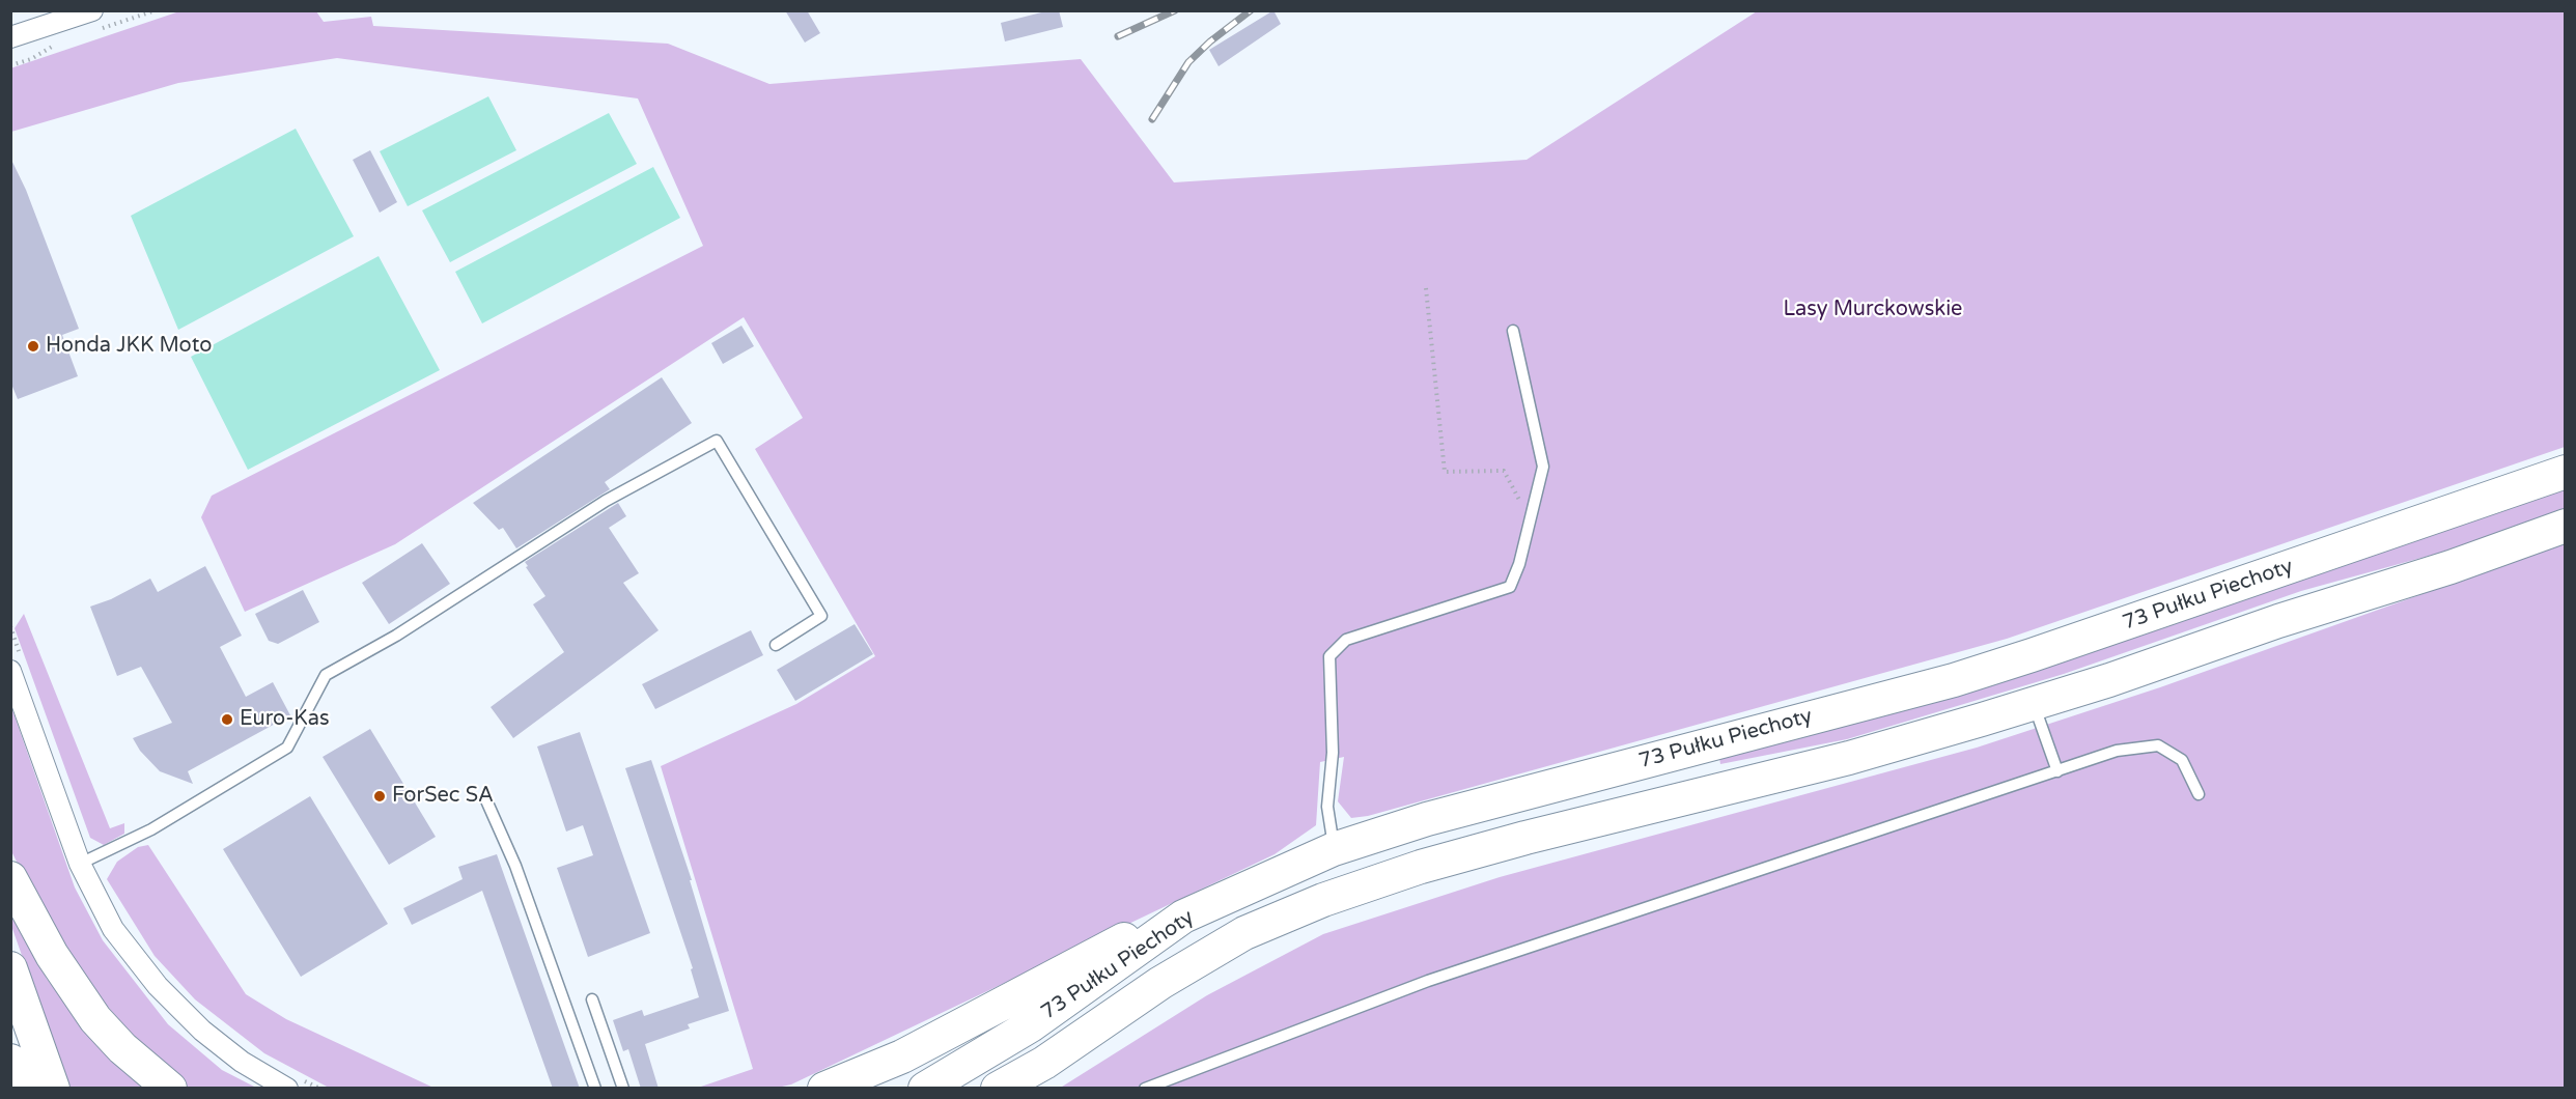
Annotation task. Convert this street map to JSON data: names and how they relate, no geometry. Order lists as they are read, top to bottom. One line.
{"streets":{"main road":["73 Pułku Piechoty"]},"parks":["Lasy Murckowskie"],"places":["Honda JKK Moto","Euro-Kas","ForSec SA"]}
